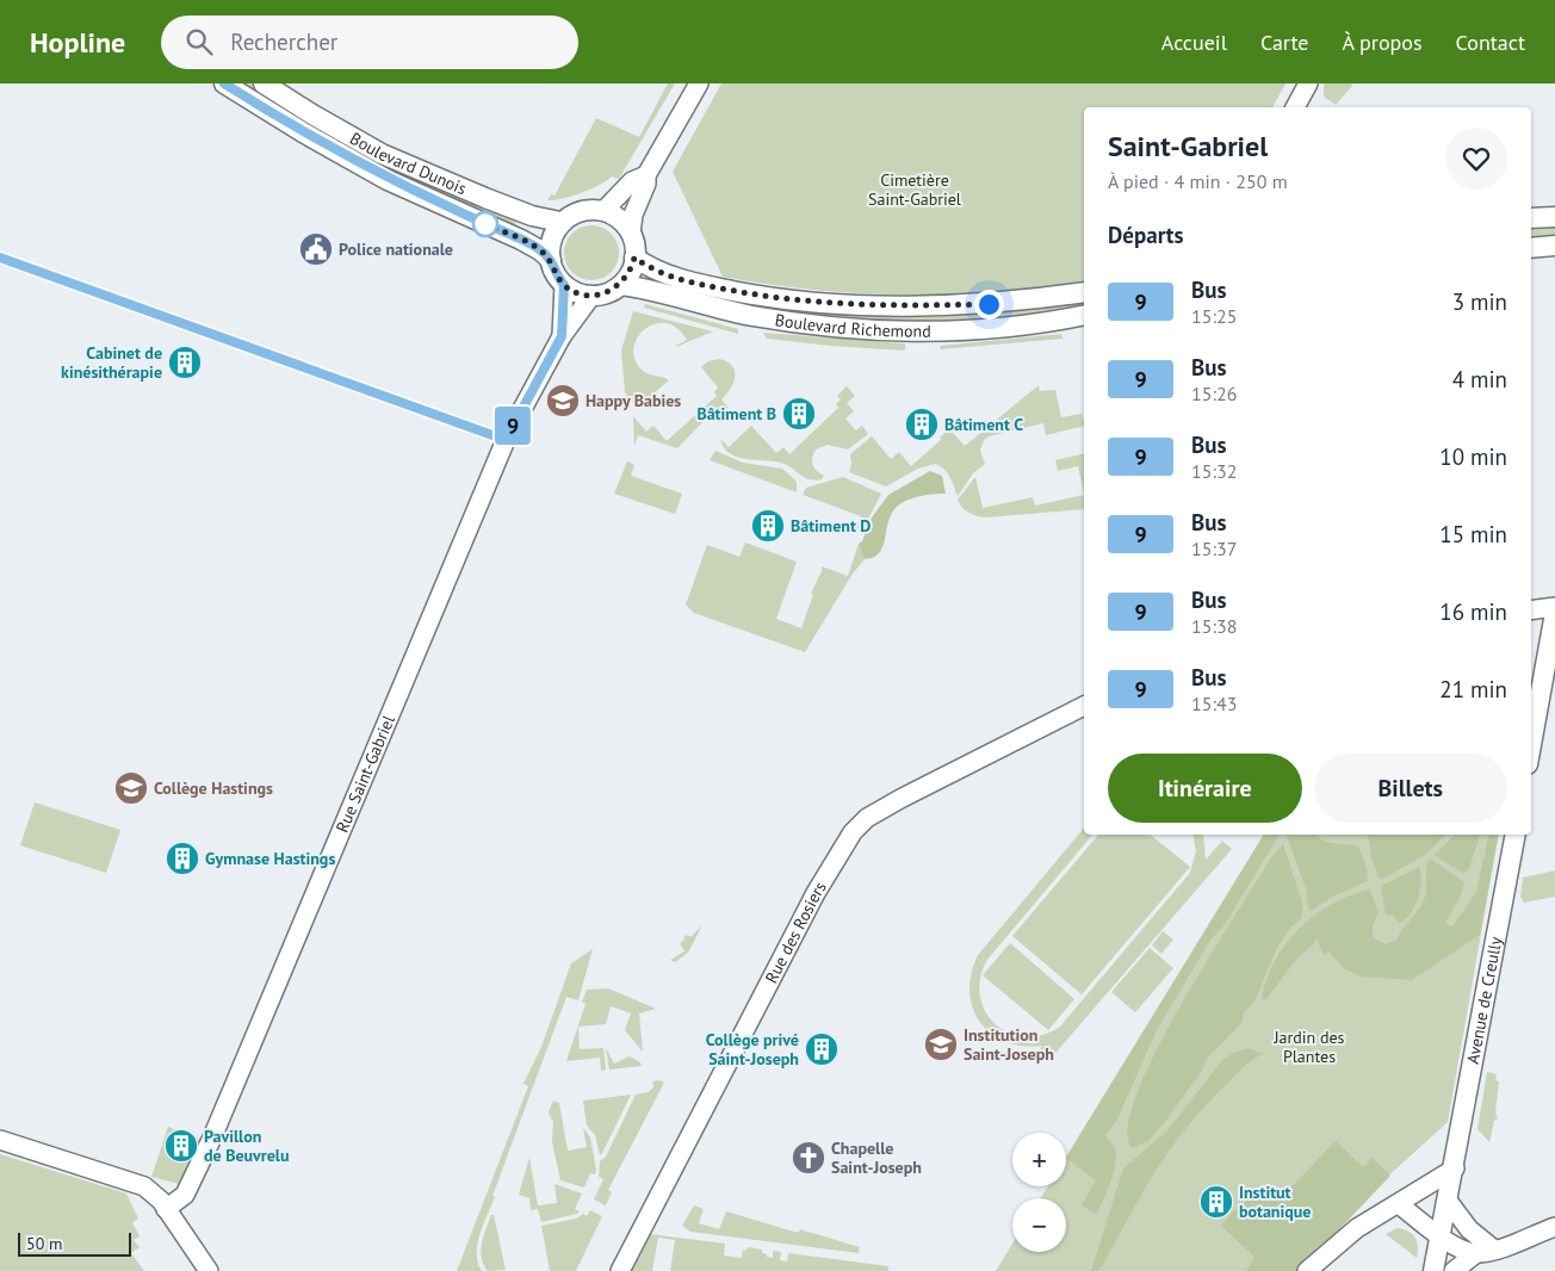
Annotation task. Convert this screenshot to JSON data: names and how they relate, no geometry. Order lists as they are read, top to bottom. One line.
{"streets":{"main road":["Boulevard Dunois","Boulevard Richemond","Avenue de Creully"],"street":["Rue Saint-Gabriel","Rue des Rosiers"]},"crossings":[["Boulevard Dunois","Boulevard Richemond"],["Boulevard Dunois","Rue Saint-Gabriel"],["Boulevard Richemond","Rue Saint-Gabriel"]],"parks":["Cimetière Saint-Gabriel","Jardin des Plantes"],"places":{"public building":["Police nationale"],"building":["Cabinet de kinésithérapie","Bâtiment B","Bâtiment C","Bâtiment D","Gymnase Hastings","Collège privé Saint-Joseph","Pavillon de Beuvrelu","Institut botanique"],"school or university":["Happy Babies","Collège Hastings","Institution Saint-Joseph"],"church":["Chapelle Saint-Joseph"]},"lines":["bus line 9"],"scale_bar":"50 m","page":{"header":"Hopline","search":"Rechercher","nav":["Accueil","Carte","À propos","Contact"],"on_map":"9","heading":[["Saint-Gabriel","À pied · 4 min · 250 m"],"Départs"],"list":[{"mark":"9","name":"Bus","note":"15:25","value":"3 min"},{"mark":"9","name":"Bus","note":"15:26","value":"4 min"},{"mark":"9","name":"Bus","note":"15:32","value":"10 min"},{"mark":"9","name":"Bus","note":"15:37","value":"15 min"},{"mark":"9","name":"Bus","note":"15:38","value":"16 min"},{"mark":"9","name":"Bus","note":"15:43","value":"21 min"}],"buttons":["Itinéraire","Billets"],"map_buttons":["+","−"],"scale":"50 m"}}
